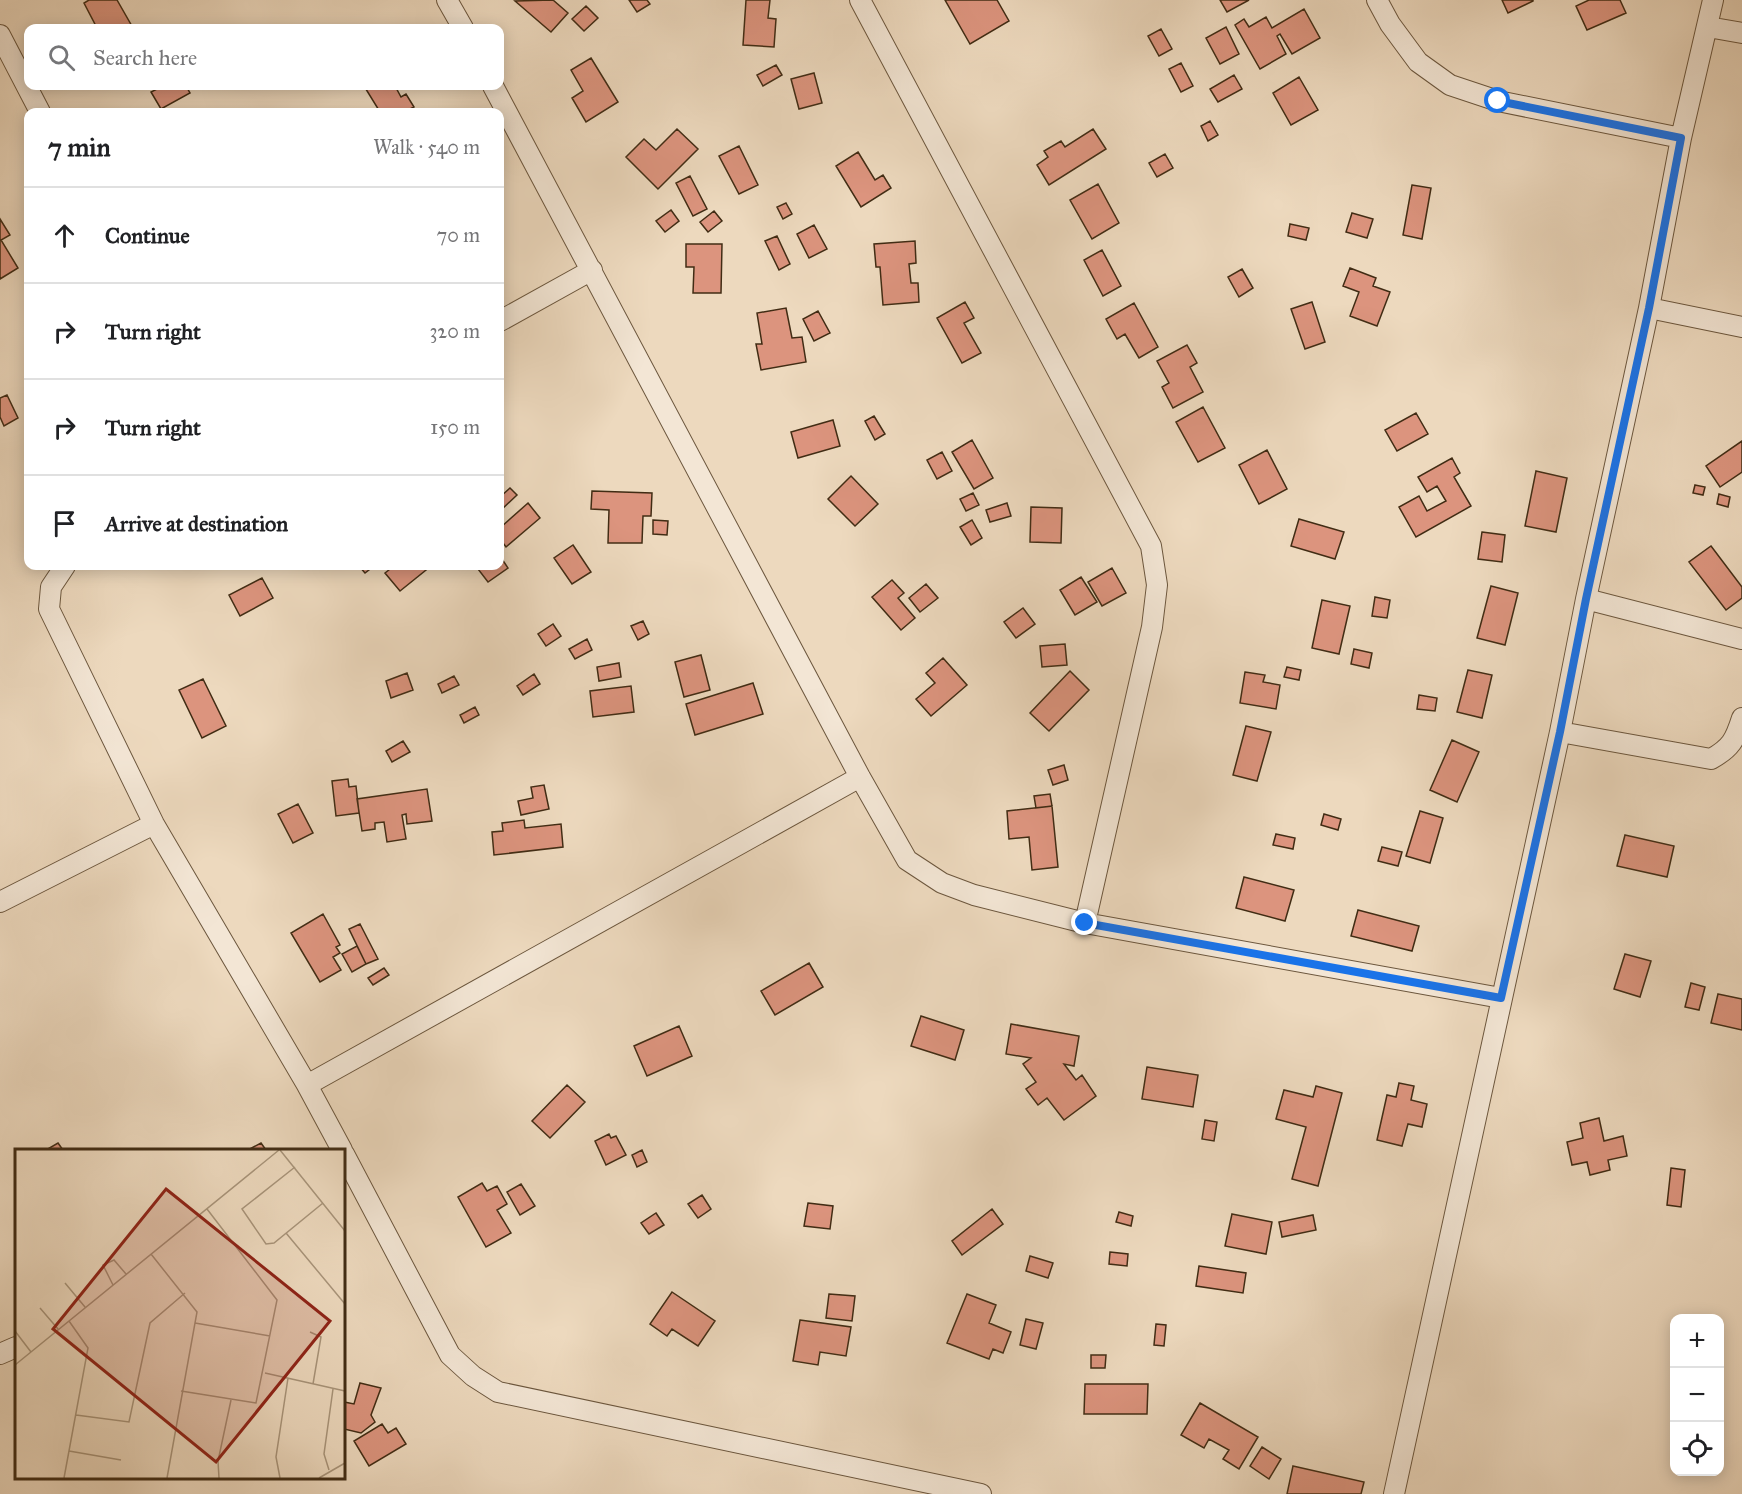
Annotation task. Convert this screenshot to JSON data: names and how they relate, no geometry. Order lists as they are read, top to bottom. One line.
{"page":{"search":"Search here","heading":["7 min","Walk · 540 m"],"list":[["Continue","70 m"],["Turn right","320 m"],["Turn right","150 m"],"Arrive at destination"],"map_buttons":["+","−"]}}
